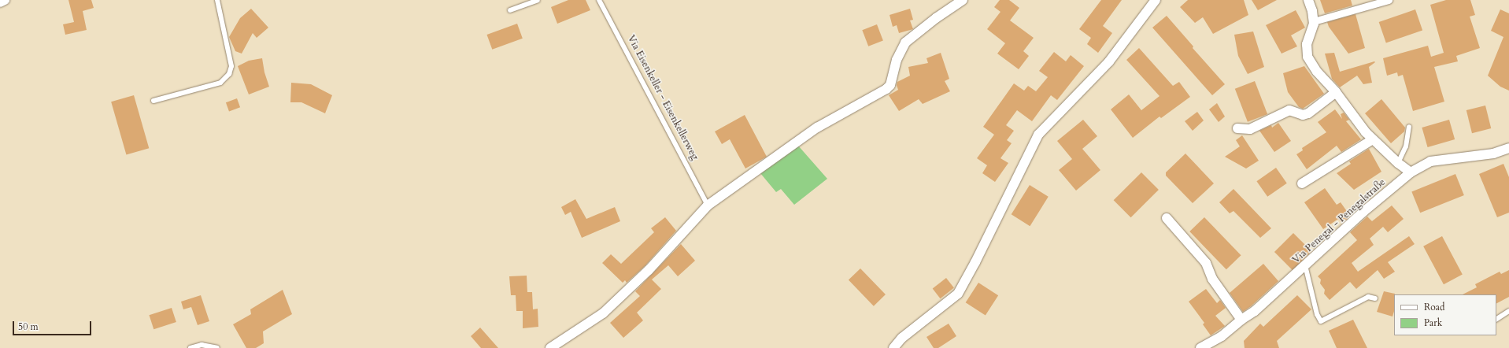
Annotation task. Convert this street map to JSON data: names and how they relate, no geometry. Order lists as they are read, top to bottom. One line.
{"streets":{"street":["Via Penegal - Penegalstraße"],"lane":["Via Eisenkeller - Eisenkellerweg"]},"legend":["Road","Park"],"scale_bar":"50 m"}
